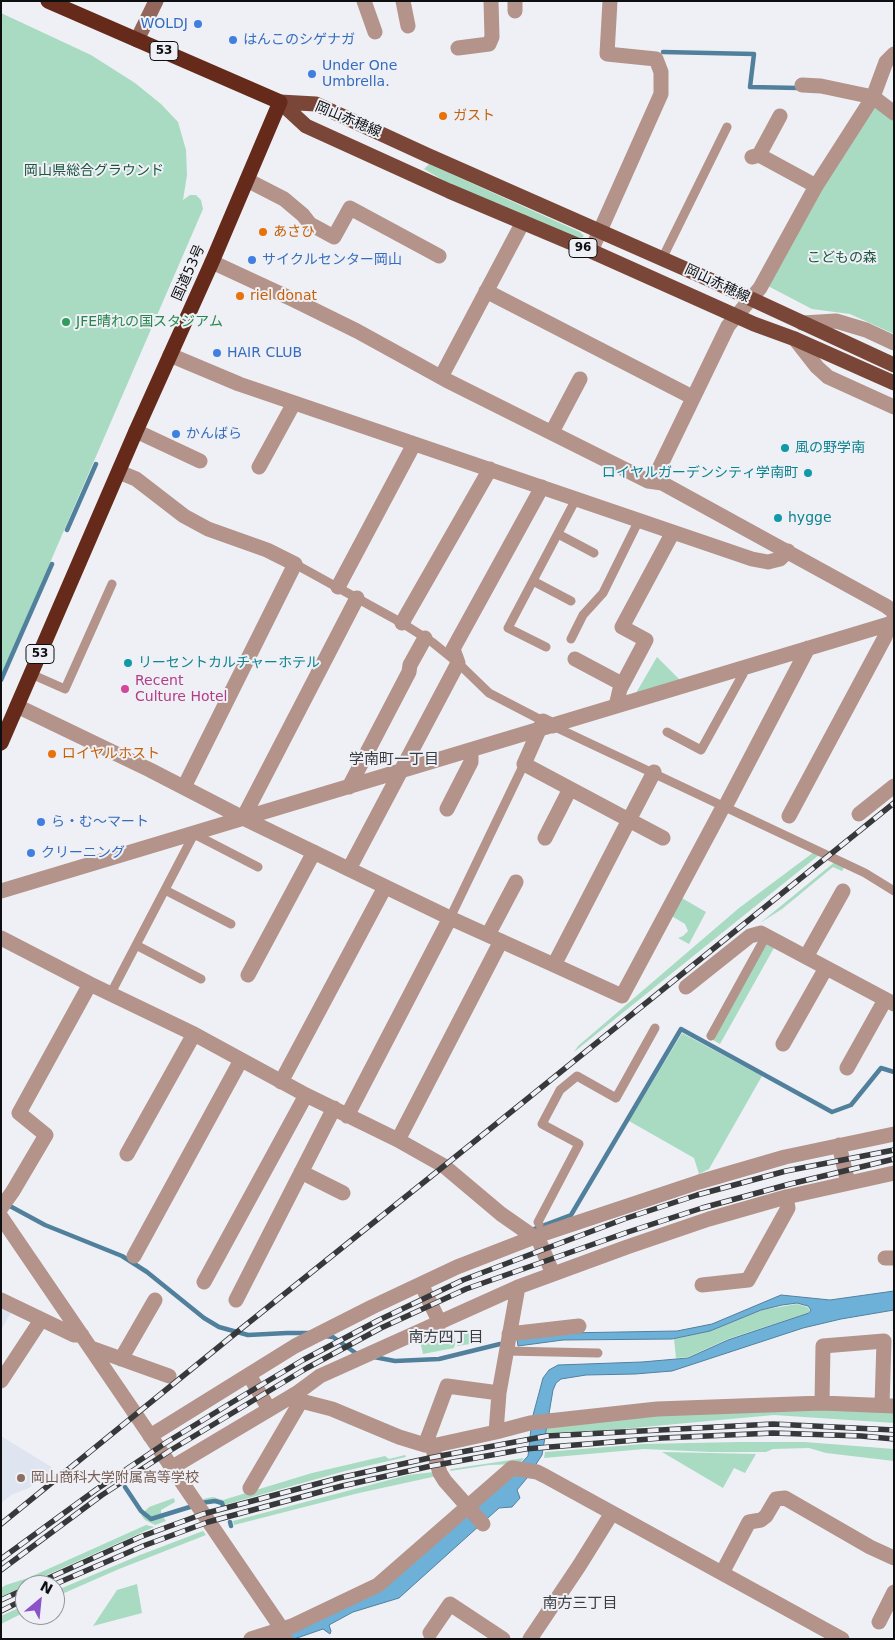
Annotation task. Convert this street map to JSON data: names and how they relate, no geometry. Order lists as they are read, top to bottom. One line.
{"streets":{"highway":["53","国道53号"],"main road":["岡山赤穂線","96"]},"crossings":[["53","岡山赤穂線"],["53","国道53号"],["岡山赤穂線","国道53号"]],"districts":["学南町一丁目","南方四丁目","南方三丁目"],"parks":["岡山県総合グラウンド","こどもの森"],"places":["WOLDJ","はんこのシゲナガ","Under One Umbrella.","ガスト","あさひ","サイクルセンター岡山","riel donat","JFE晴れの国スタジアム","HAIR CLUB","かんばら","風の野学南","ロイヤルガーデンシティ学南町","hygge","リーセントカルチャーホテル","Recent Culture Hotel","ロイヤルホスト","ら・む〜マート","クリーニング","岡山商科大学附属高等学校"],"north":"top right"}
